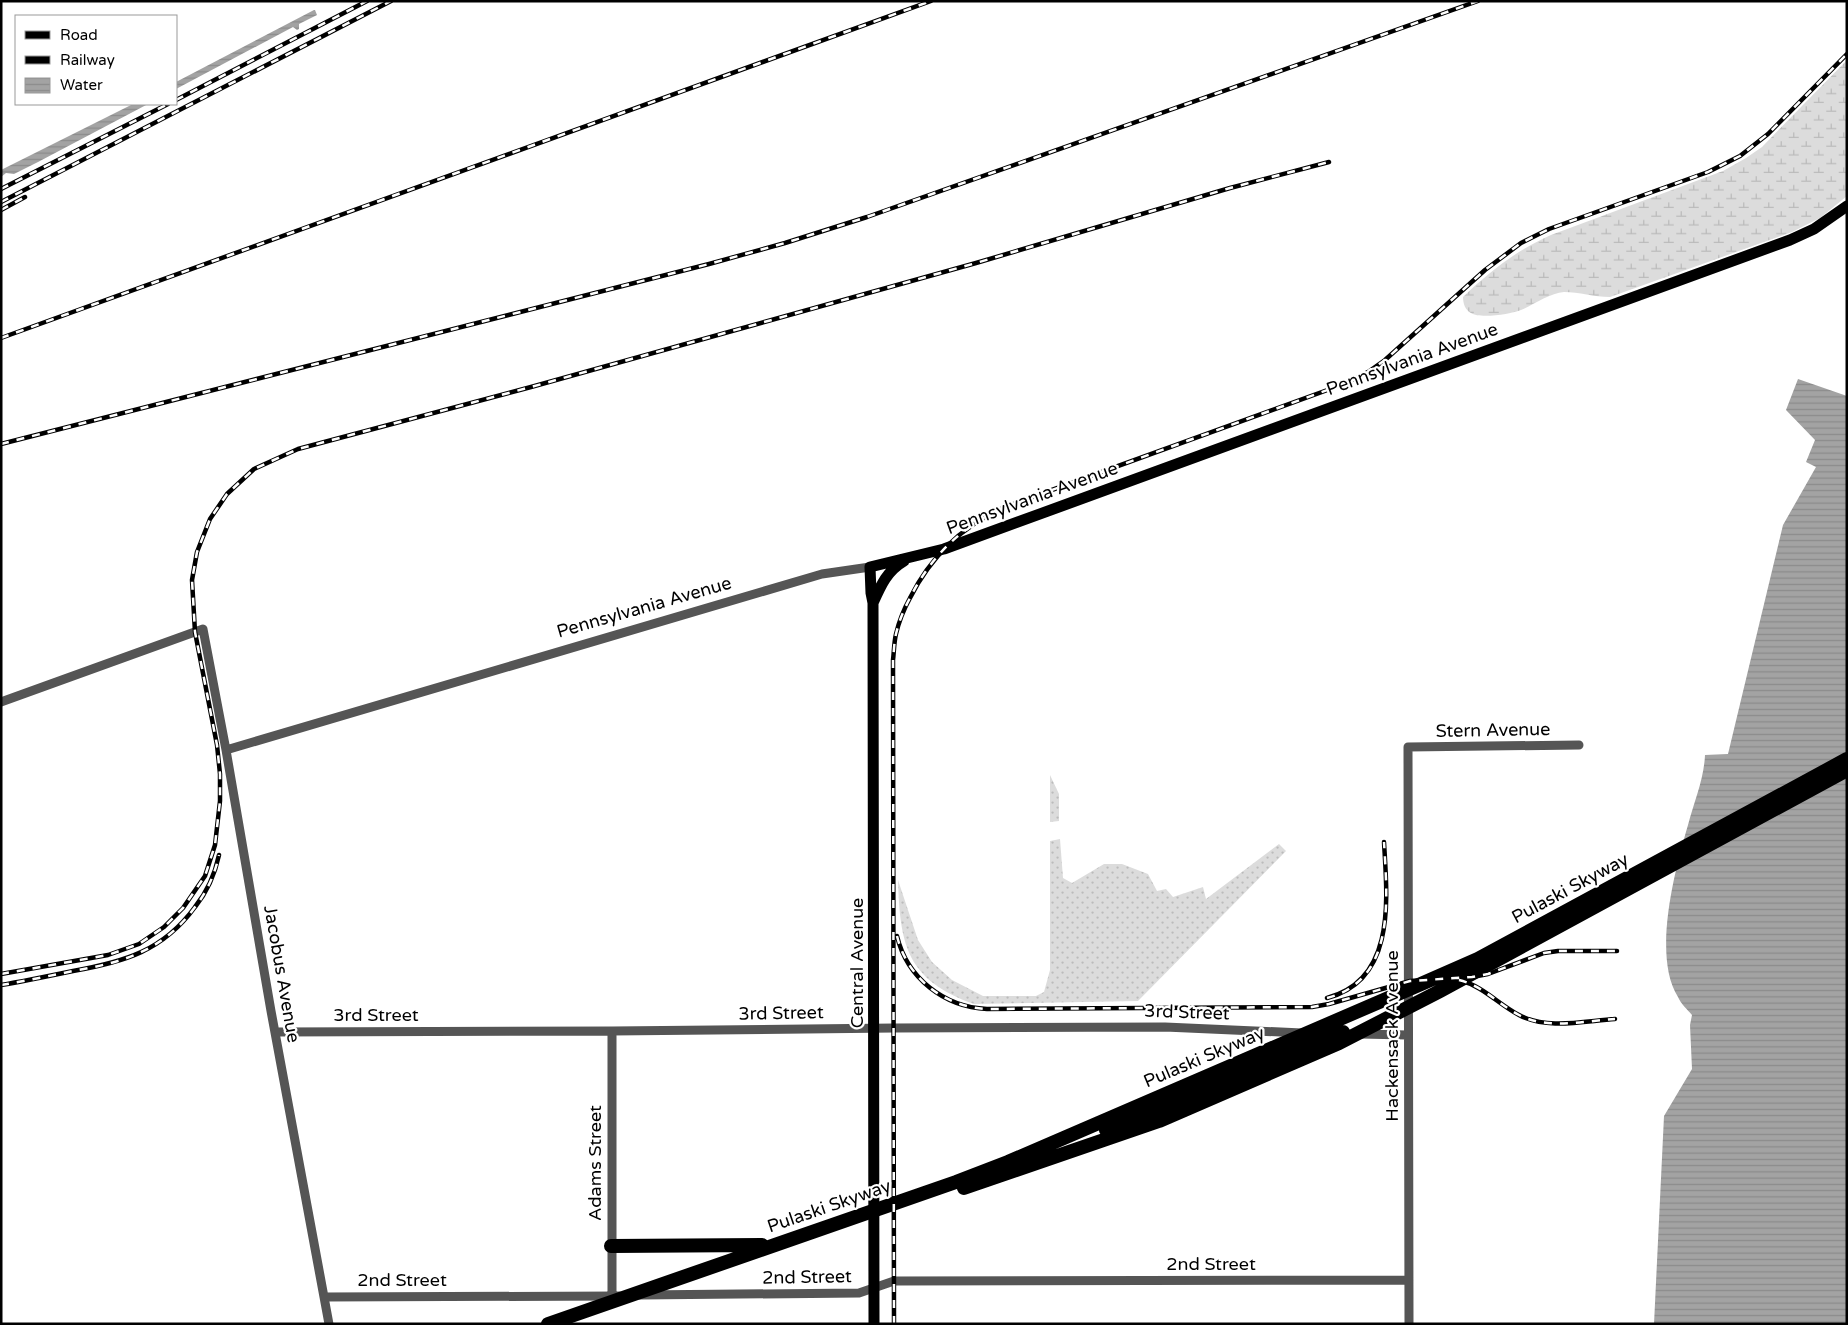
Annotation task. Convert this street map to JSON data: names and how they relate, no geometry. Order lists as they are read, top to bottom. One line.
{"streets":{"highway":["Pulaski Skyway"],"main road":["Pennsylvania Avenue","Central Avenue"],"street":["Stern Avenue","Jacobus Avenue","3rd Street","Hackensack Avenue","Adams Street","2nd Street"]},"crossings":[["Pennsylvania Avenue","Central Avenue"],["Pennsylvania Avenue","Jacobus Avenue"],["Stern Avenue","Hackensack Avenue"],["Central Avenue","3rd Street"],["Central Avenue","2nd Street"],["Jacobus Avenue","3rd Street"],["Jacobus Avenue","2nd Street"],["3rd Street","Hackensack Avenue"],["3rd Street","Adams Street"],["Hackensack Avenue","2nd Street"],["Adams Street","2nd Street"]],"legend":["Road","Railway","Water"]}
